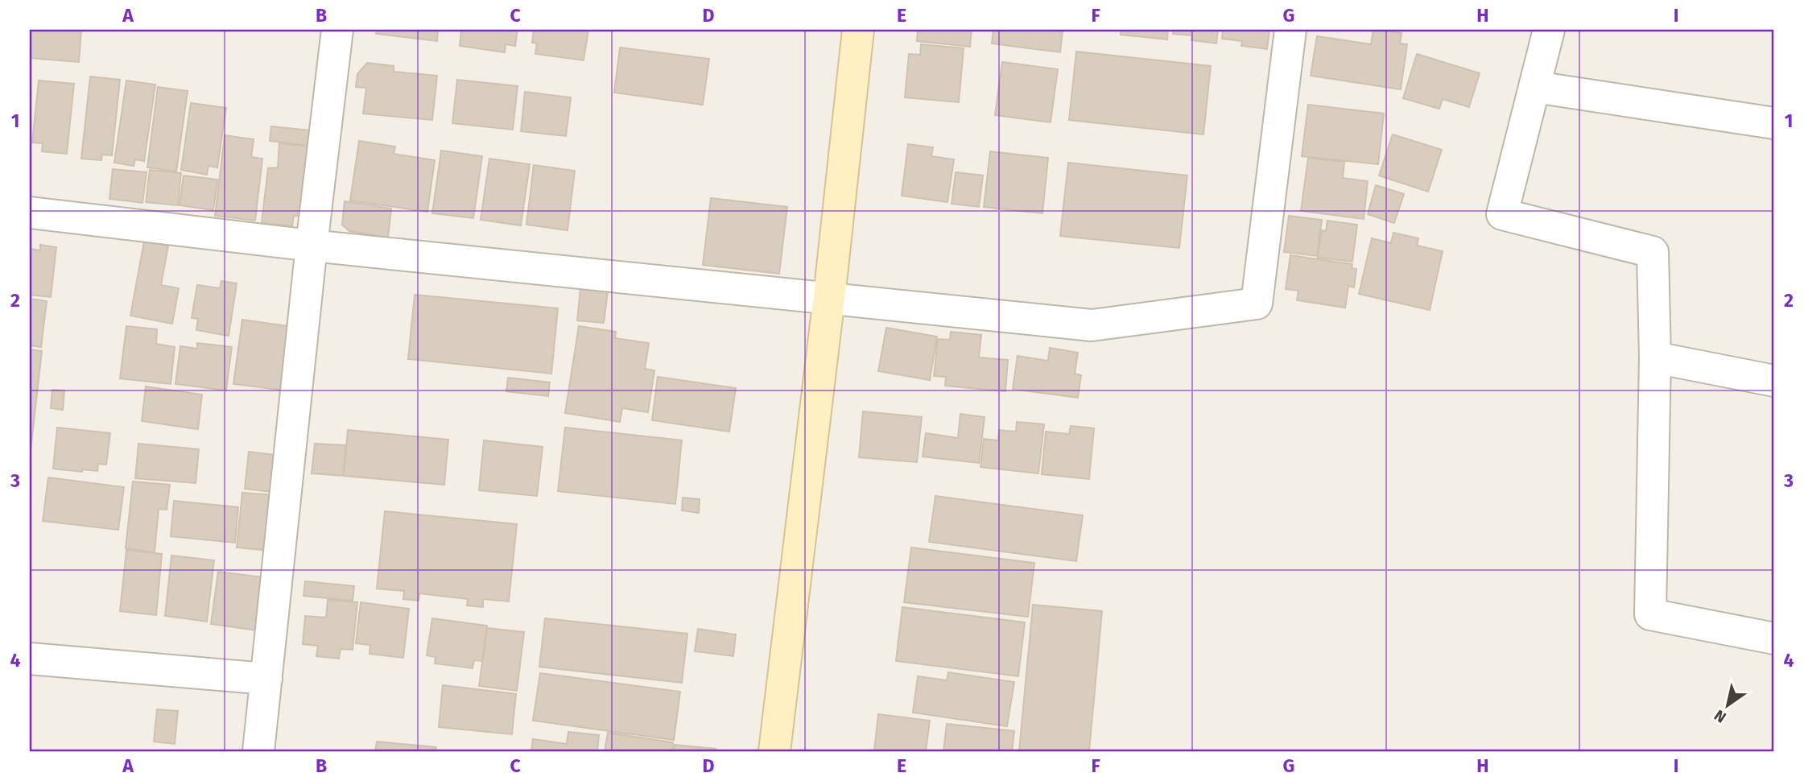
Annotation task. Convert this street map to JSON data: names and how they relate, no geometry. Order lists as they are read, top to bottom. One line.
{"north":"bottom left","grid":{"columns":["A","B","C","D","E","F","G","H","I"],"rows":["1","2","3","4"]}}
